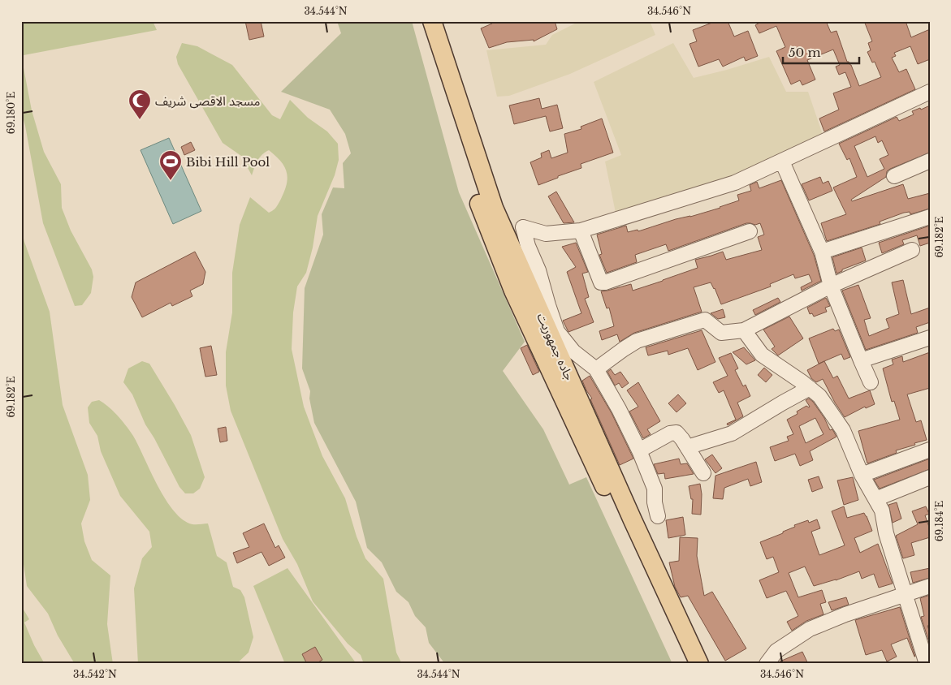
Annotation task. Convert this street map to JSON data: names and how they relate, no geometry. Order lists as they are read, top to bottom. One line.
{"streets":{"main road":["جاده جمهوریت"]},"places":{"mosque":["مسجد الاقصی شریف"],"sports":["Bibi Hill Pool"]},"scale_bar":"50 m","coordinates":["34.544°N","34.546°N","69.180°E","69.182°E","69.184°E","34.542°N"]}
